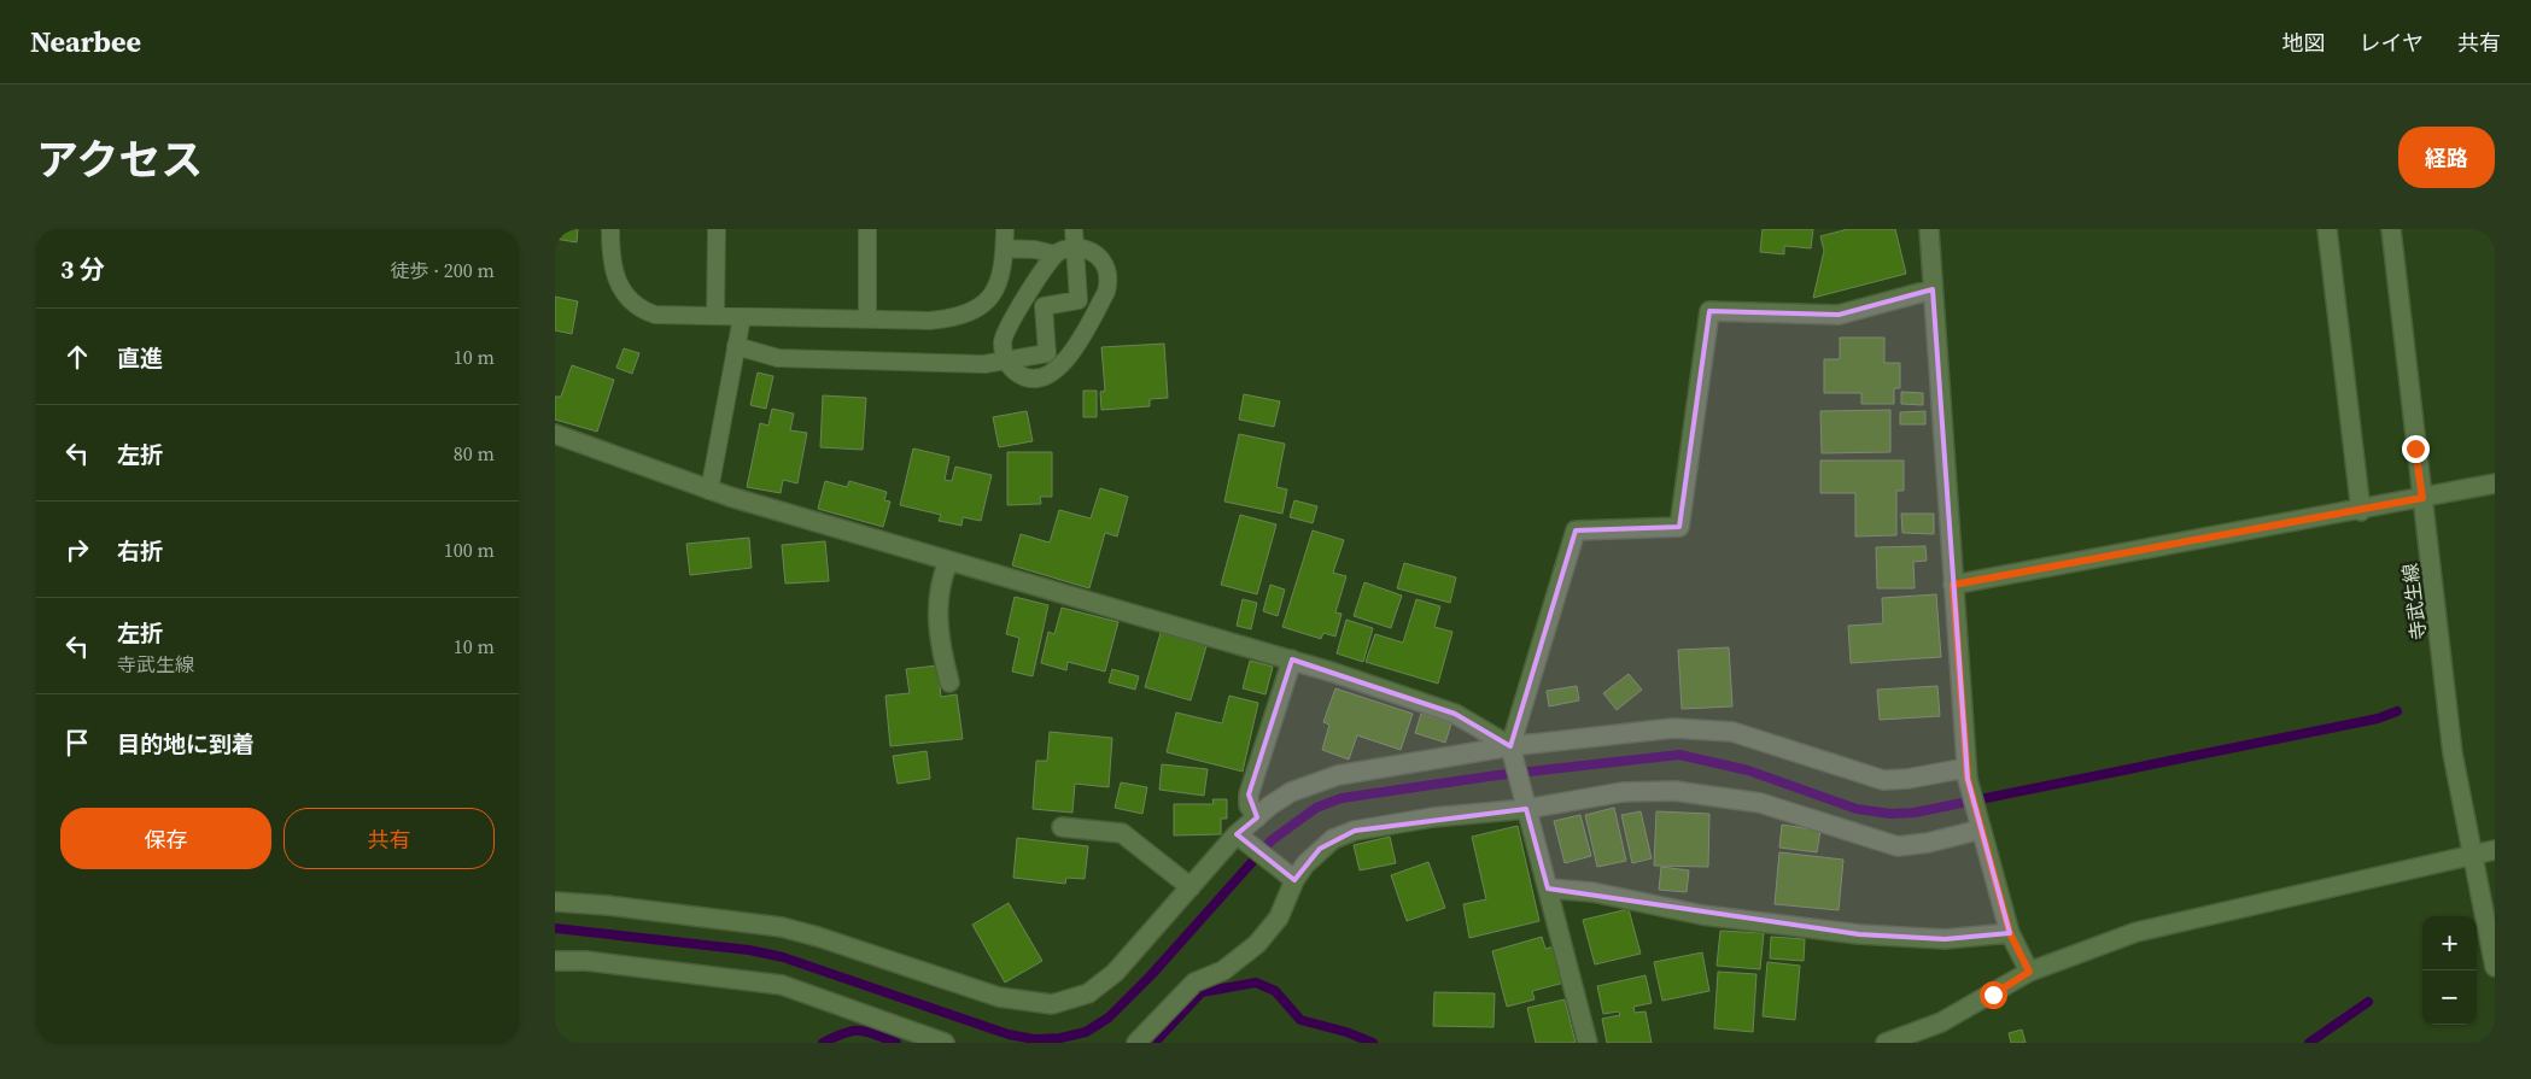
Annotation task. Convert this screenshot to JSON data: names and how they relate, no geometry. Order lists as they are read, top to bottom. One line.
{"streets":{"street":["寺武生線"]},"page":{"header":"Nearbee","nav":["地図","レイヤ","共有"],"title":"アクセス","buttons":["経路",["保存","共有"]],"heading":["3 分","徒歩 · 200 m"],"list":[["直進","10 m"],["左折","80 m"],["右折","100 m"],["左折","寺武生線","10 m"],"目的地に到着"],"map_buttons":["+","−"]}}
